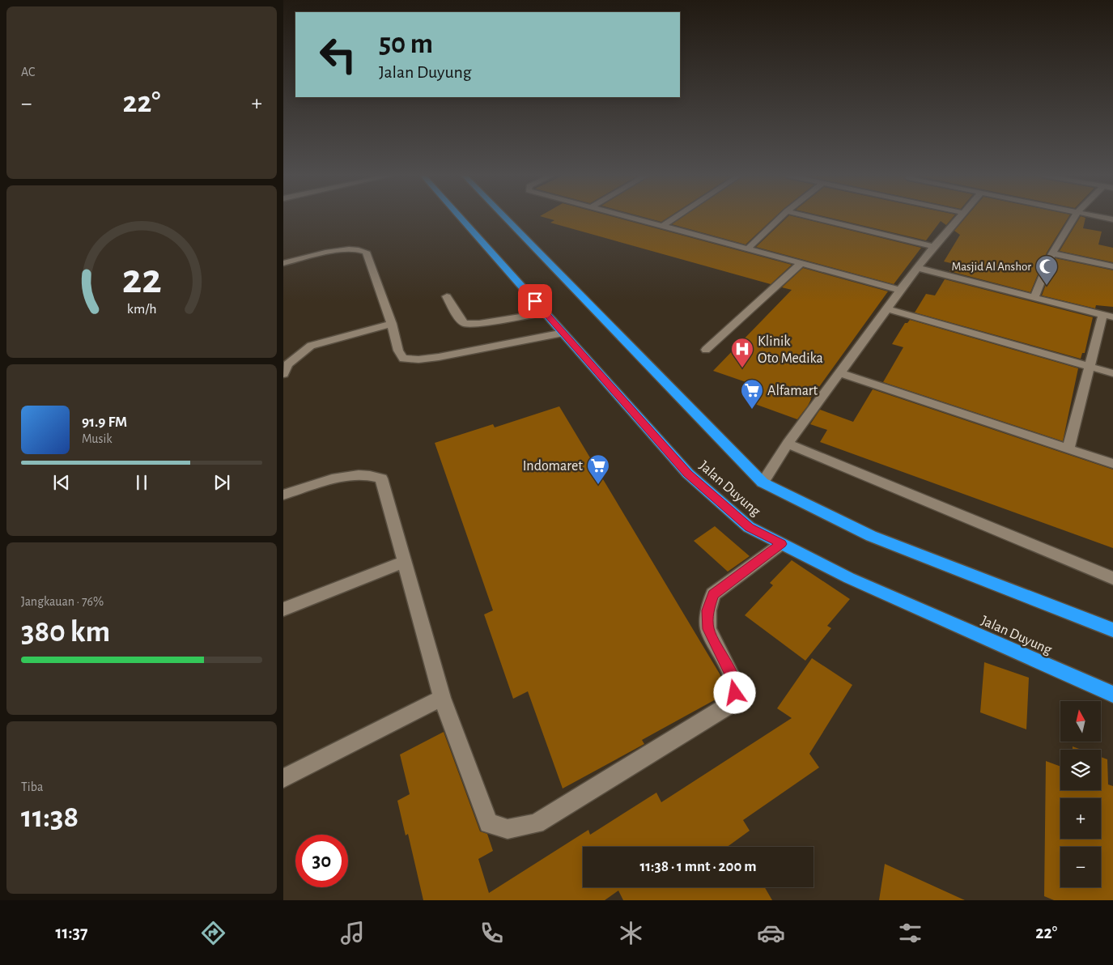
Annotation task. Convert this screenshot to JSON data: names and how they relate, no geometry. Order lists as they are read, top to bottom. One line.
{"streets":{"highway":["Jalan Duyung"]},"places":{"mosque":["Masjid Al Anshor"],"hospital":["Klinik Oto Medika"],"supermarket":["Alfamart","Indomaret"]},"north":"top","page":{"tile":["AC",["Jangkauan · 76%","380 km"],["Tiba","11:38"]],"turn":["50 m","Jalan Duyung"],"heat":["−","22°","+"],"song":["91.9 FM","Musik"],"map_buttons":["+","−"],"limit":"30","trip":"11:38 · 1 mnt · 200 m","tabs":["11:37","22°"],"gauge":["22","km/h"]}}
